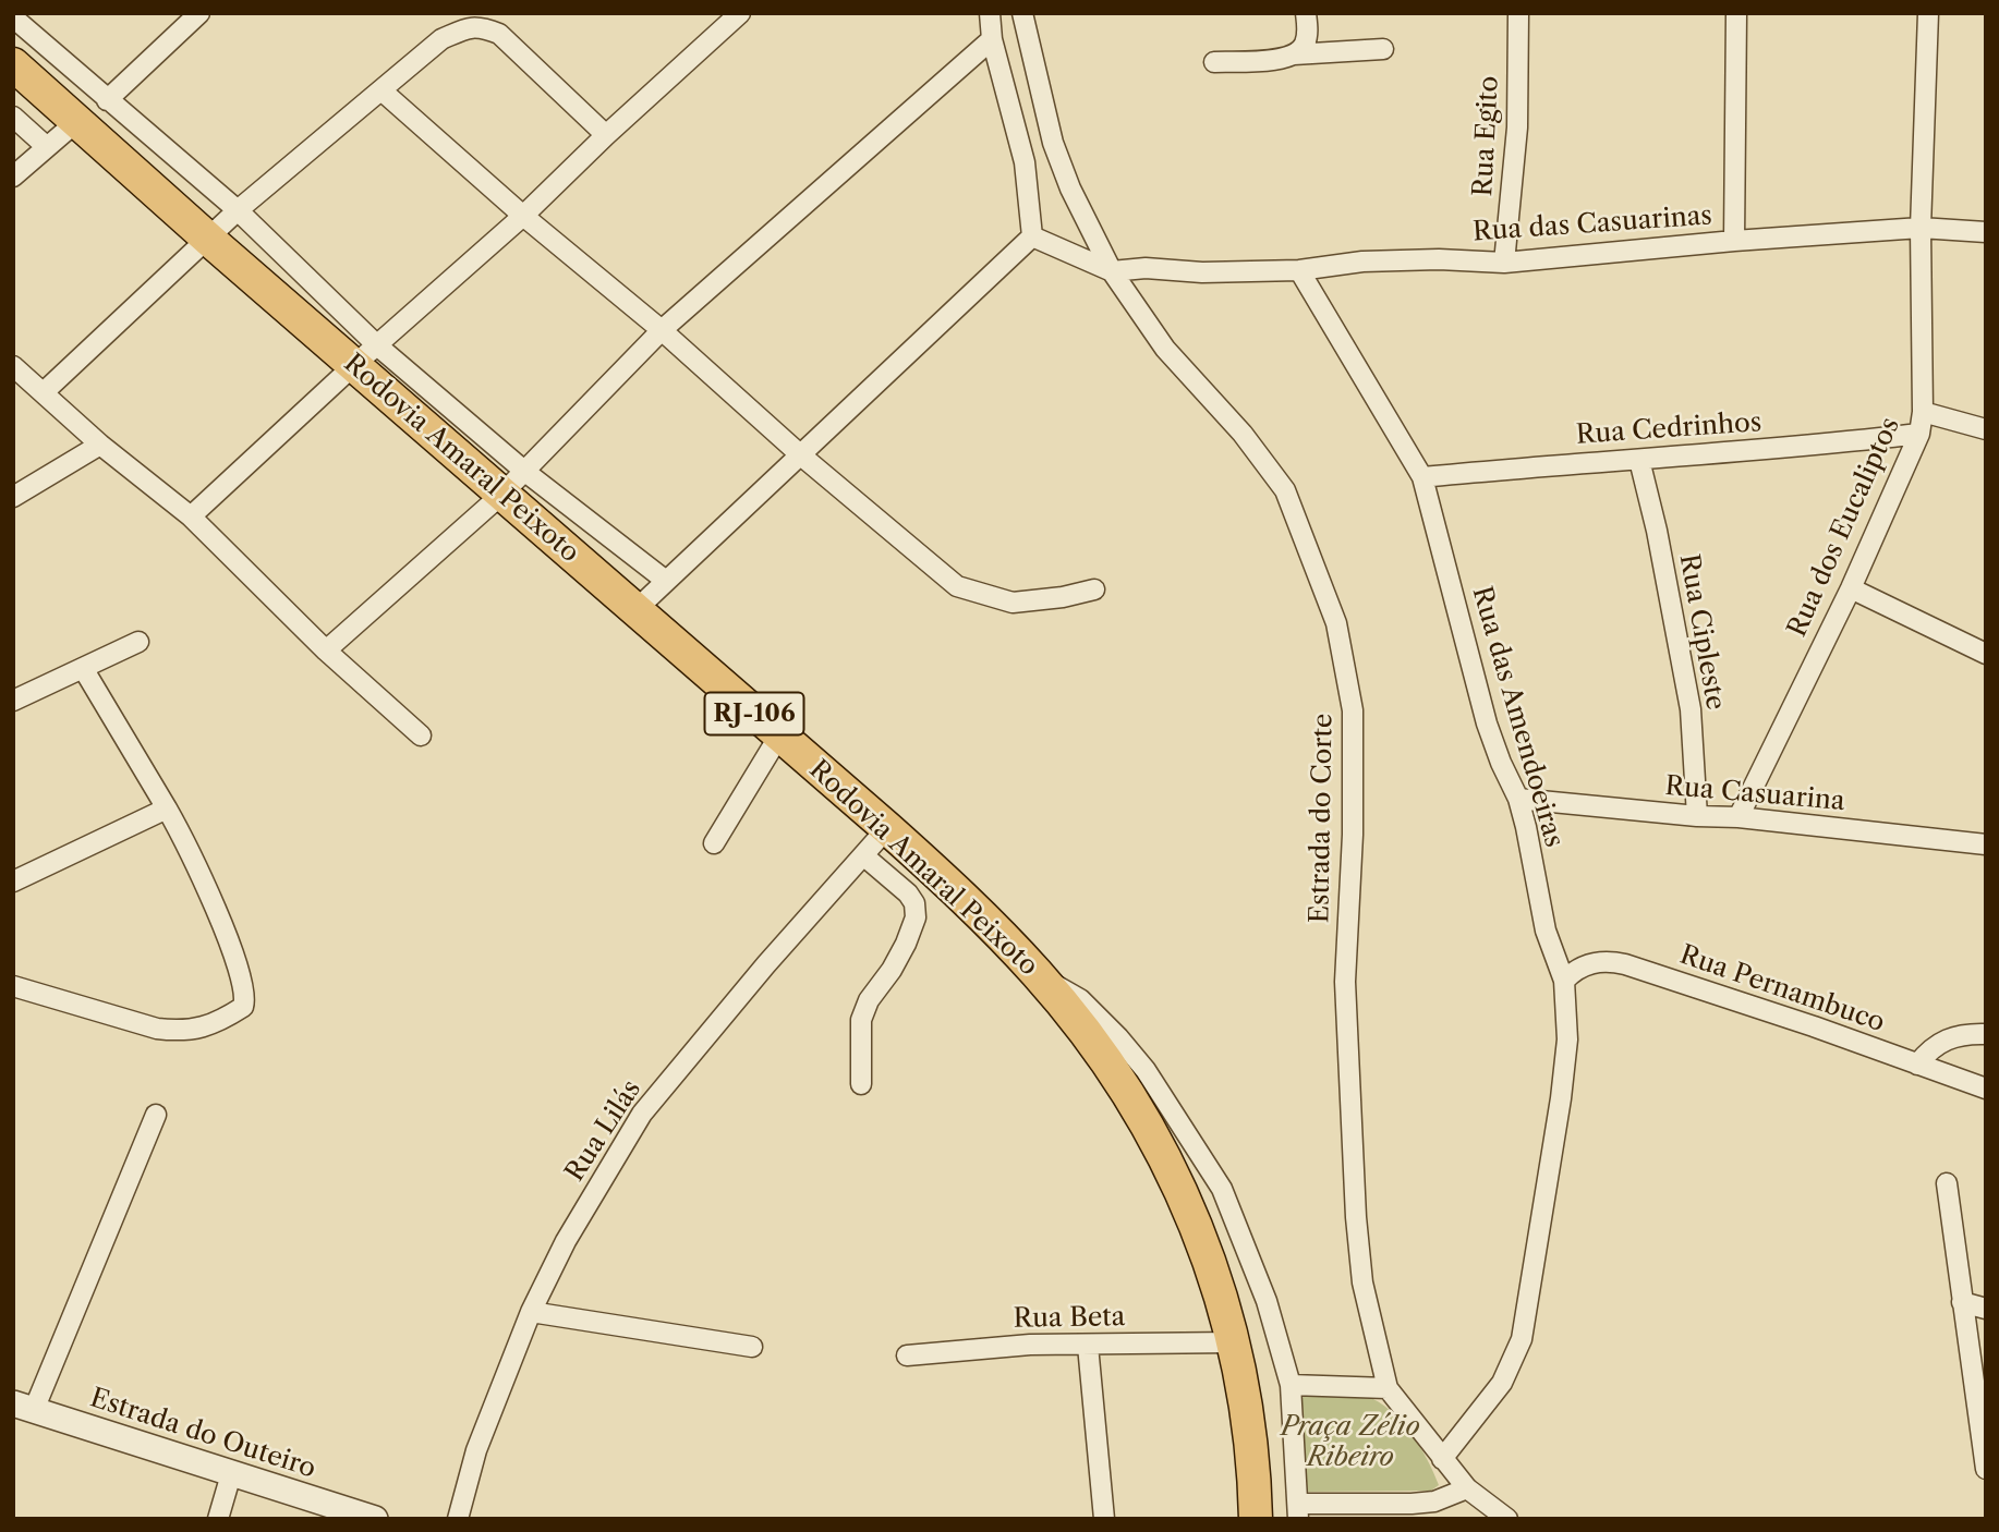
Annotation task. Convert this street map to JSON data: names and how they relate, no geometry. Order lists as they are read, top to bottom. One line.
{"streets":{"highway":["Rodovia Amaral Peixoto","RJ-106"],"street":["Rua Egito","Rua das Casuarinas","Rua Cedrinhos","Rua dos Eucaliptos","Rua Cipleste","Rua das Amendoeiras","Rua Casuarina","Estrada do Corte","Rua Pernambuco","Rua Lilás","Rua Beta","Estrada do Outeiro"]},"crossings":[["Rua Egito","Rua das Casuarinas"],["Rua das Casuarinas","Rua dos Eucaliptos"],["Rua das Casuarinas","Rua das Amendoeiras"],["Rua das Casuarinas","Estrada do Corte"],["Rua Cedrinhos","Rua dos Eucaliptos"],["Rua Cedrinhos","Rua Cipleste"],["Rua Cedrinhos","Rua das Amendoeiras"],["Rodovia Amaral Peixoto","Rua Lilás"],["Rodovia Amaral Peixoto","Rua Beta"],["Rua dos Eucaliptos","Rua Casuarina"],["Rua Cipleste","Rua Casuarina"],["Rua das Amendoeiras","Rua Casuarina"],["Rua das Amendoeiras","Estrada do Corte"],["Rua das Amendoeiras","Rua Pernambuco"]],"parks":["Praça Zélio Ribeiro"]}
